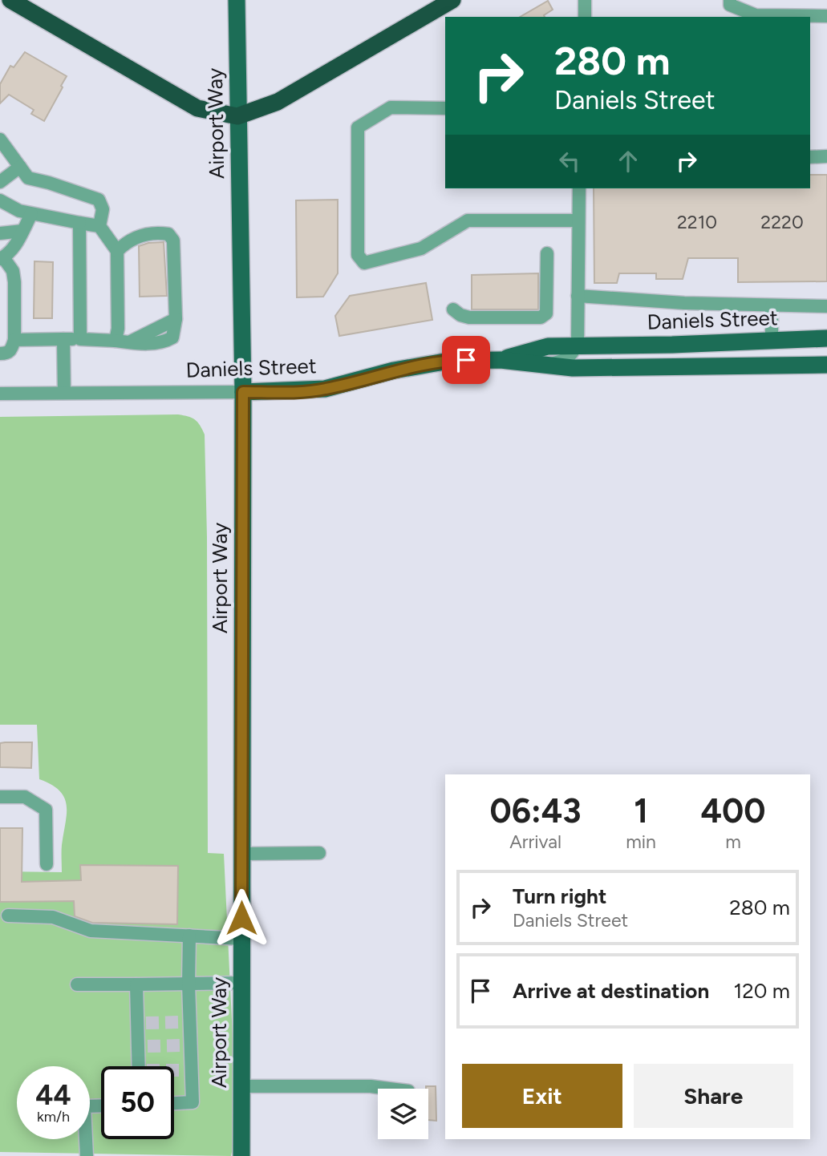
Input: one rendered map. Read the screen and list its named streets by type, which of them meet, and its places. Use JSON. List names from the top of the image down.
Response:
{
  "streets": {
    "main road": ["Airport Way", "Daniels Street"]
  },
  "crossings": [
    ["Airport Way", "Daniels Street"]
  ],
  "house_numbers": ["2210", "2220"],
  "page": {
    "turn": ["280 m", "Daniels Street"],
    "eta": [
      "06:43",
      "Arrival",
      "1",
      "min",
      "400",
      "m"
    ],
    "list": [
      {
        "name": "Turn right",
        "note": "Daniels Street",
        "value": "280 m"
      },
      {
        "name": "Arrive at destination",
        "value": "120 m"
      }
    ],
    "buttons": ["Exit", "Share"],
    "speed": "44 km/h",
    "limit": "50"
  }
}
